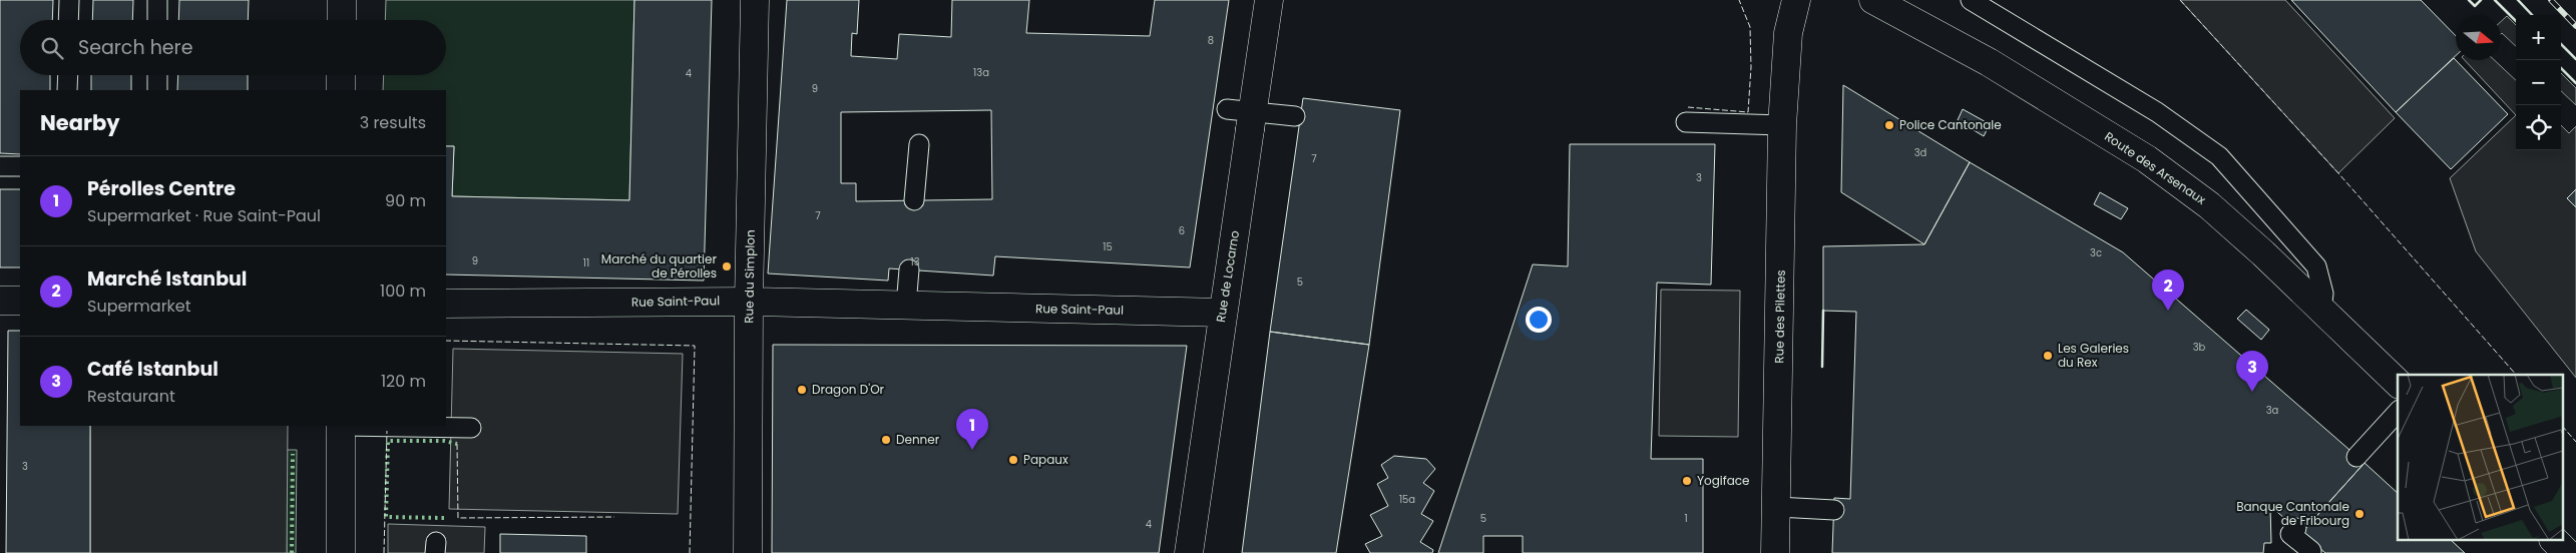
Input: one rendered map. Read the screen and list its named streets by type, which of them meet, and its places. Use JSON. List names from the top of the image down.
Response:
{
  "streets": {
    "street": [
      "Route des Arsenaux",
      "Rue du Simplon",
      "Rue de Locarno",
      "Rue Saint-Paul",
      "Rue des Pilettes"
    ]
  },
  "crossings": [
    ["Rue du Simplon", "Rue Saint-Paul"],
    ["Rue de Locarno", "Rue Saint-Paul"]
  ],
  "places": [
    "Police Cantonale",
    "Marché du quartier de Pérolles",
    "Les Galeries du Rex",
    "Dragon D'Or",
    "Denner",
    "Papaux",
    "Yogiface",
    "Banque Cantonale de Fribourg"
  ],
  "house_numbers": [
    "8",
    "13a",
    "4",
    "9",
    "3d",
    "7",
    "3",
    "7",
    "6",
    "15",
    "3c",
    "9",
    "13",
    "11",
    "5",
    "3b",
    "3a",
    "3",
    "15a",
    "5",
    "1",
    "4"
  ],
  "north": "right",
  "page": {
    "map_buttons": ["+", "−"],
    "search": "Search here",
    "heading": ["Nearby", "3 results"],
    "list": [
      {
        "mark": "1",
        "name": "Pérolles Centre",
        "note": "Supermarket · Rue Saint-Paul",
        "value": "90 m"
      },
      {
        "mark": "2",
        "name": "Marché Istanbul",
        "note": "Supermarket",
        "value": "100 m"
      },
      {
        "mark": "3",
        "name": "Café Istanbul",
        "note": "Restaurant",
        "value": "120 m"
      }
    ],
    "pins": ["2", "3", "1"]
  }
}
